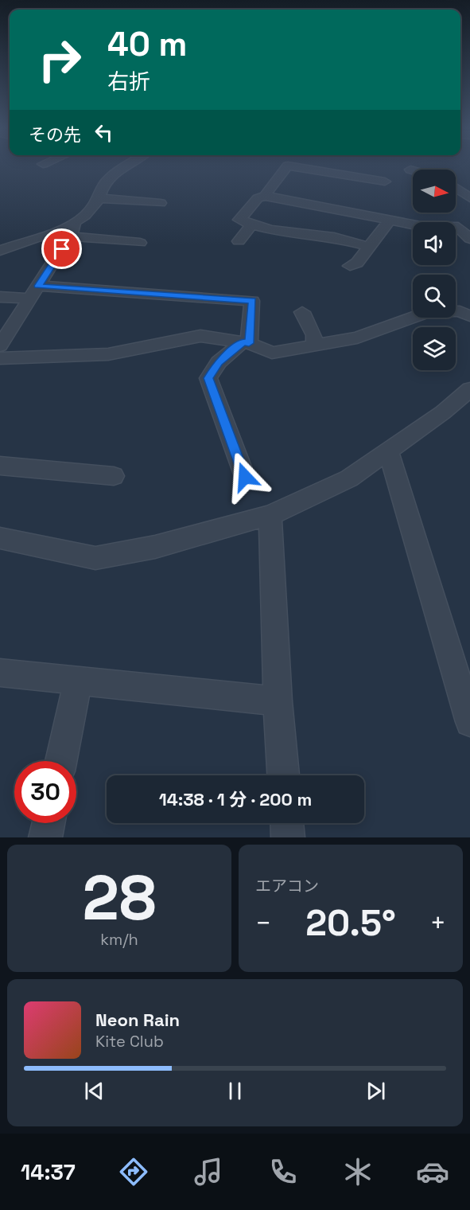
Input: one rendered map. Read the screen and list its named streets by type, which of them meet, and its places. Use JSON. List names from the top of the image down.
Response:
{
  "north": "right",
  "page": {
    "turn": ["40 m", "右折"],
    "then": "その先",
    "limit": "30",
    "trip": "14:38 · 1 分 · 200 m",
    "tile": [
      ["28", "km/h"],
      "エアコン"
    ],
    "heat": ["−", "20.5°", "+"],
    "song": ["Neon Rain", "Kite Club"],
    "tabs": "14:37"
  }
}
